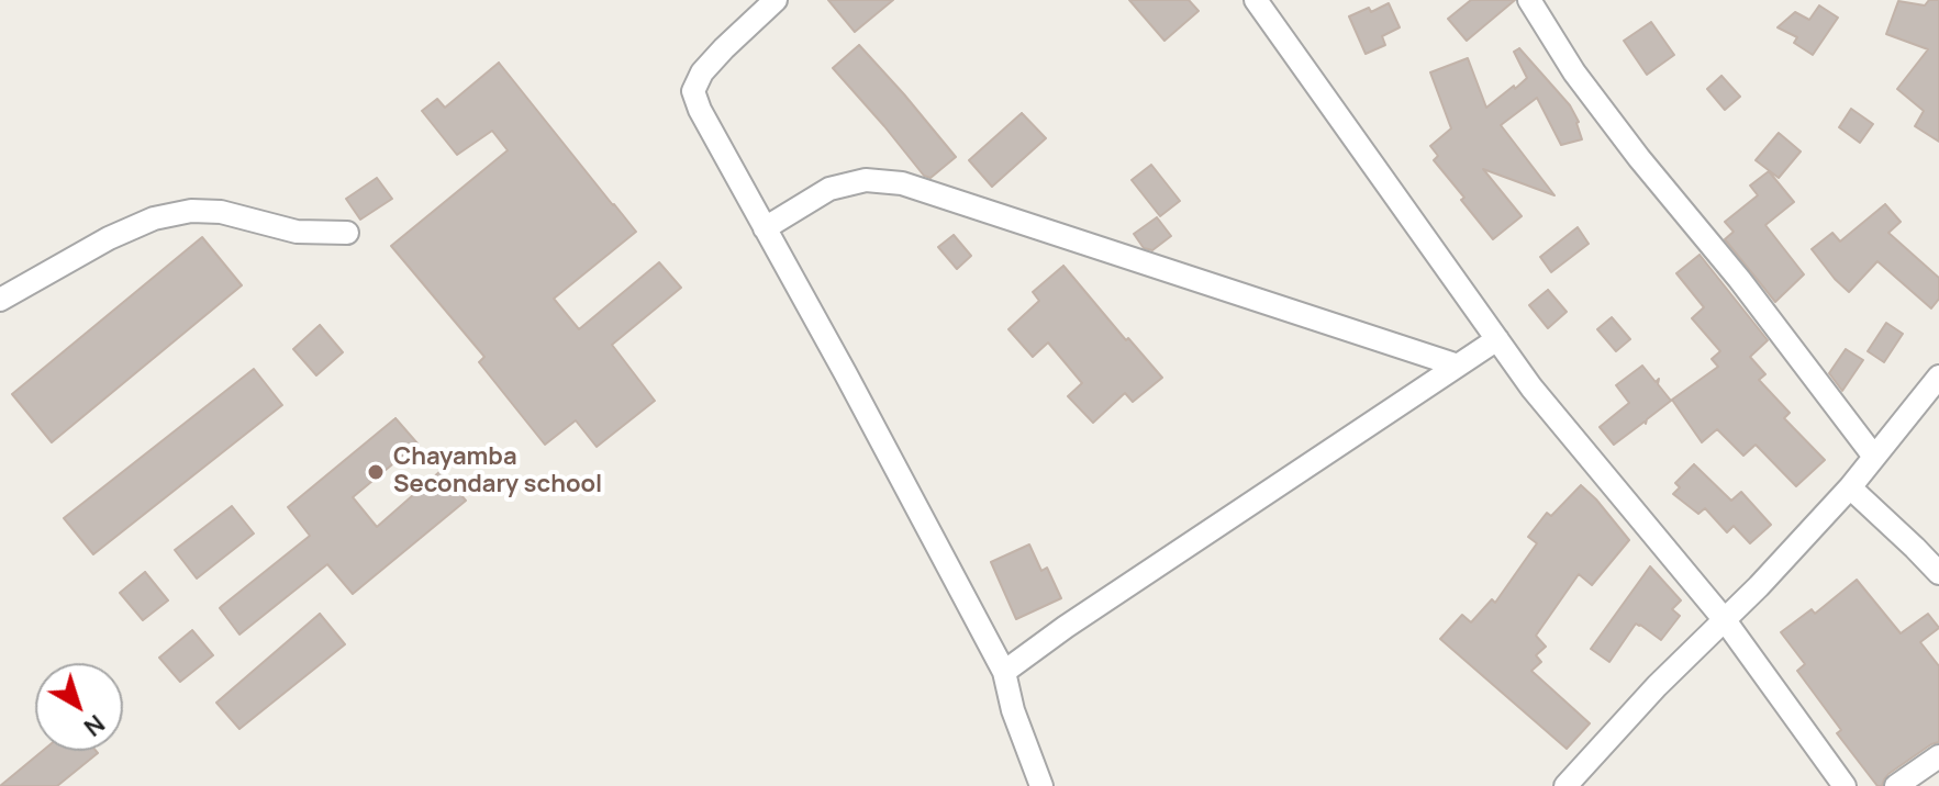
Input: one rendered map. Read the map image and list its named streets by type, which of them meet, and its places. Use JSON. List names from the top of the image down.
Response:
{
  "places": ["Chayamba Secondary school"],
  "north": "bottom right"
}
